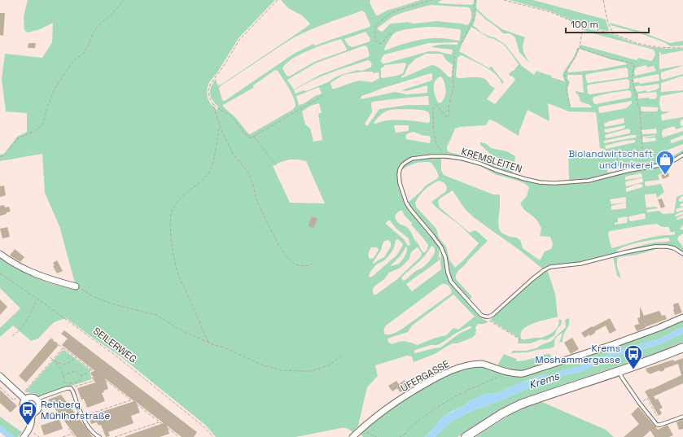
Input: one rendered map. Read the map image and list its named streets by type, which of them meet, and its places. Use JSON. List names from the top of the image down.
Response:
{
  "streets": {
    "street": ["UFERGASSE"],
    "lane": ["KREMSLEITEN"],
    "path": ["SEILERWEG"]
  },
  "water": ["Krems"],
  "places": {
    "shop": ["Biolandwirtschaft und Imkerei"],
    "bus stop": ["Krems Moshammergasse", "Rehberg Mühlhofstraße"]
  },
  "scale_bar": "100 m"
}
